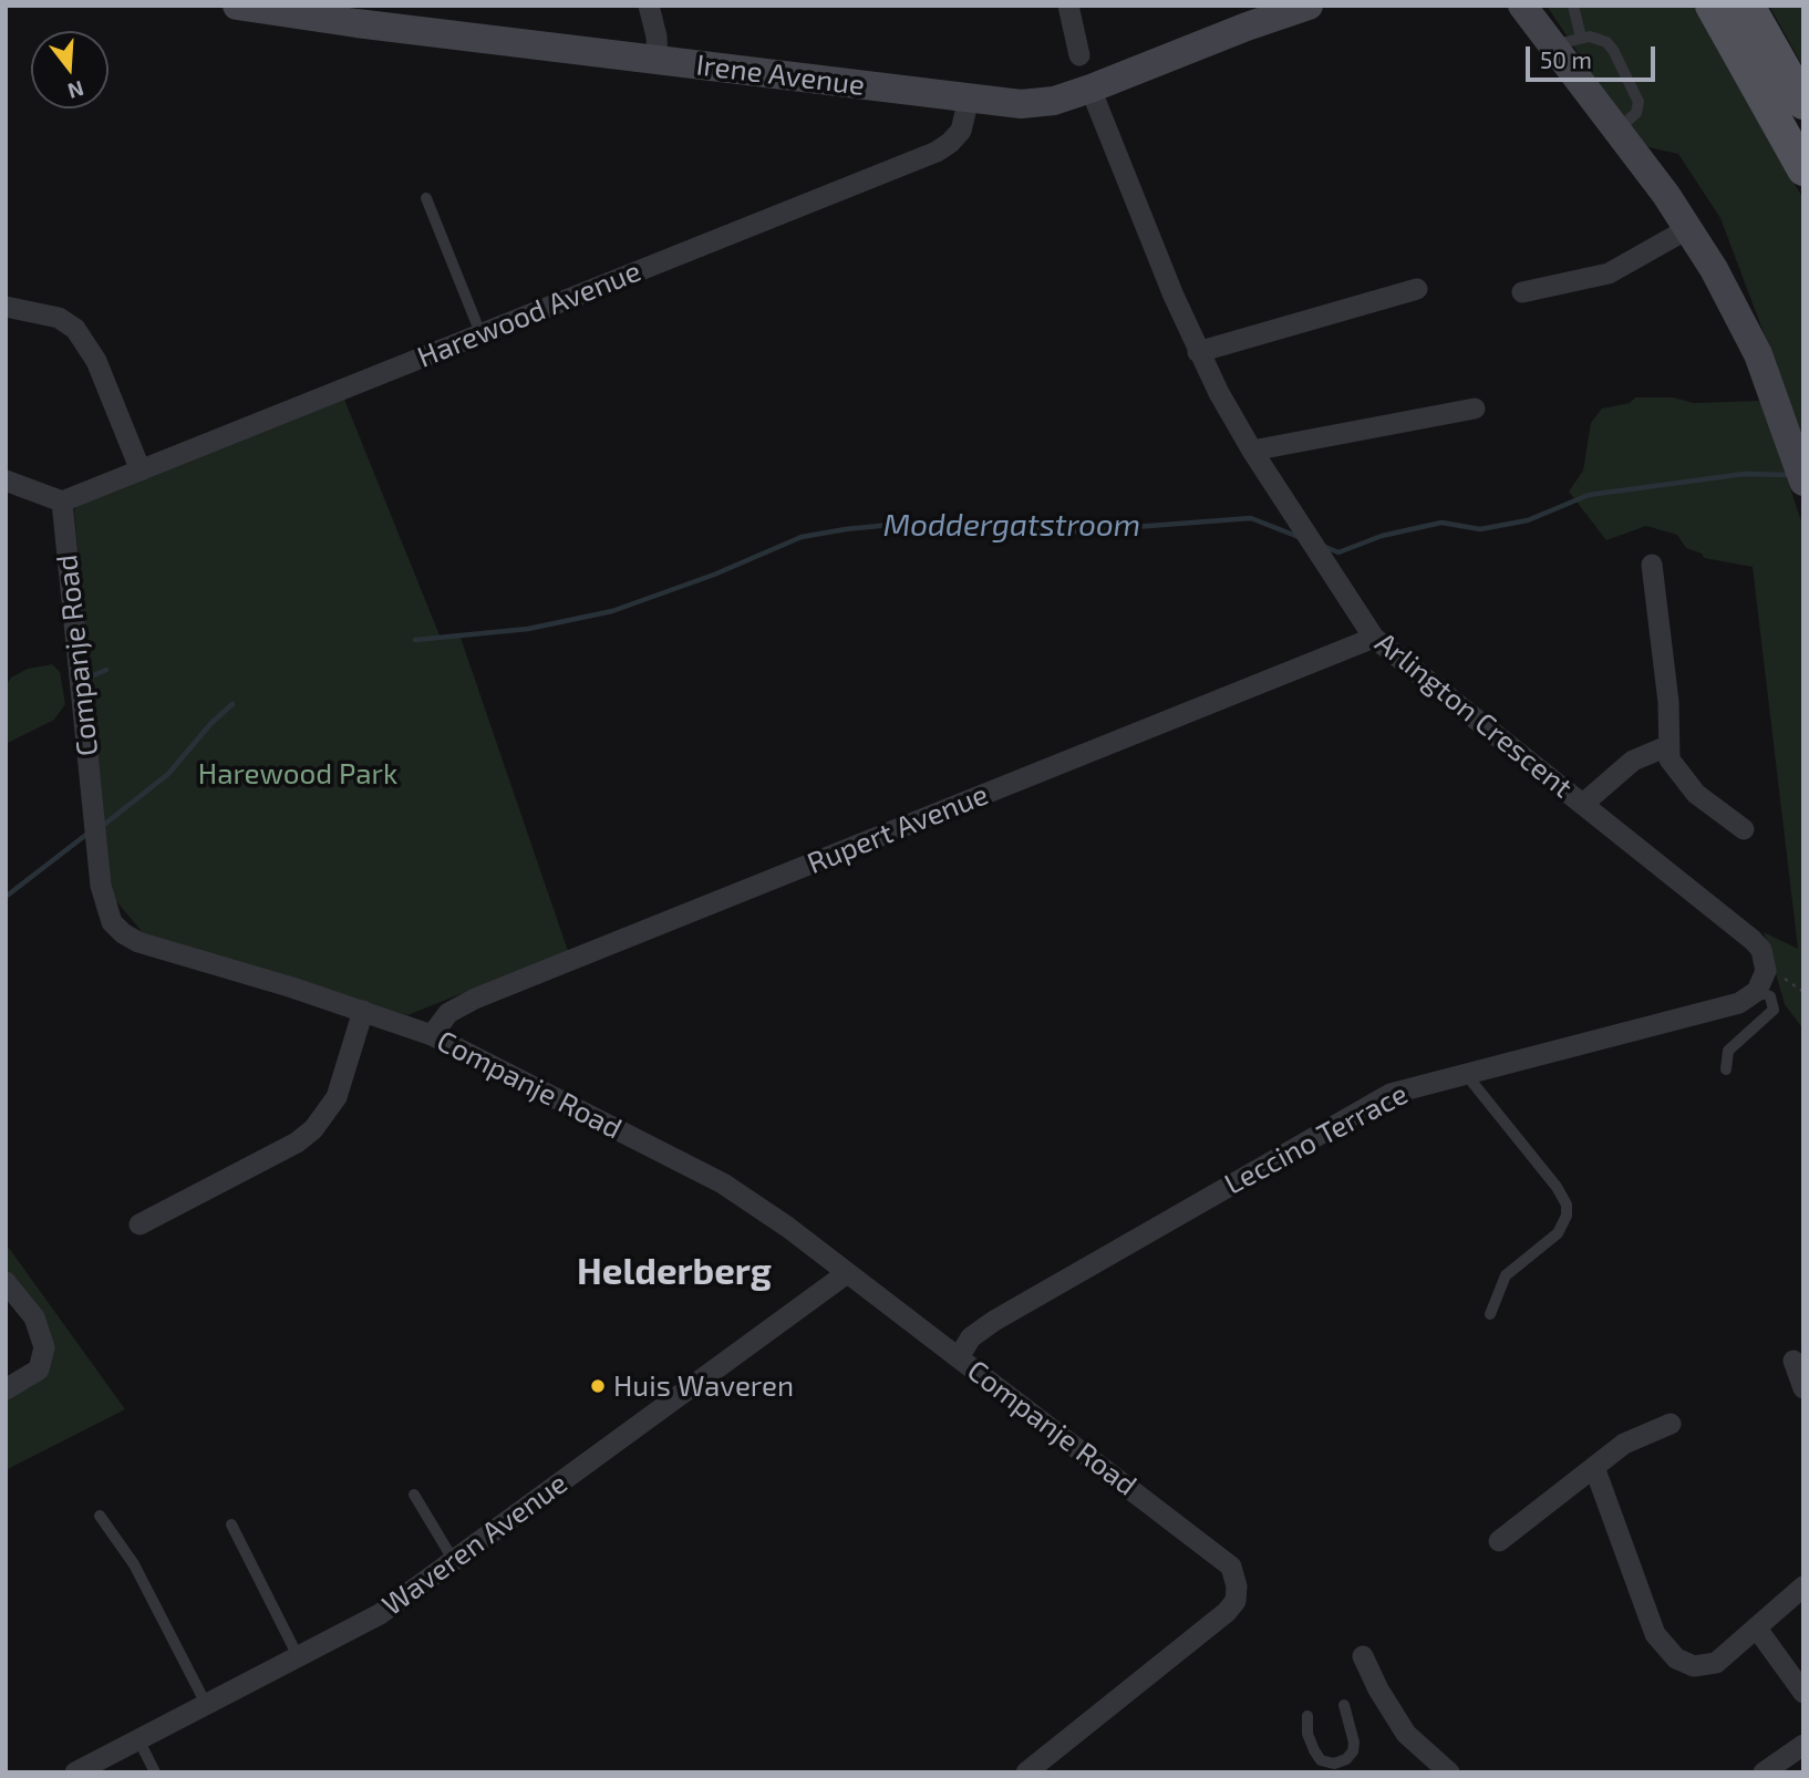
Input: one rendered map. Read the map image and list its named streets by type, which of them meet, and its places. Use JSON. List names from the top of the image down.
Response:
{
  "streets": {
    "street": [
      "Irene Avenue",
      "Harewood Avenue",
      "Companje Road",
      "Arlington Crescent",
      "Rupert Avenue",
      "Leccino Terrace",
      "Waveren Avenue"
    ]
  },
  "crossings": [
    ["Irene Avenue", "Harewood Avenue"],
    ["Irene Avenue", "Arlington Crescent"],
    ["Harewood Avenue", "Companje Road"],
    ["Companje Road", "Rupert Avenue"],
    ["Companje Road", "Leccino Terrace"],
    ["Companje Road", "Waveren Avenue"],
    ["Arlington Crescent", "Rupert Avenue"],
    ["Arlington Crescent", "Leccino Terrace"]
  ],
  "districts": ["Helderberg"],
  "water": ["Moddergatstroom"],
  "parks": ["Harewood Park"],
  "places": ["Huis Waveren"],
  "scale_bar": "50 m",
  "north": "bottom"
}
